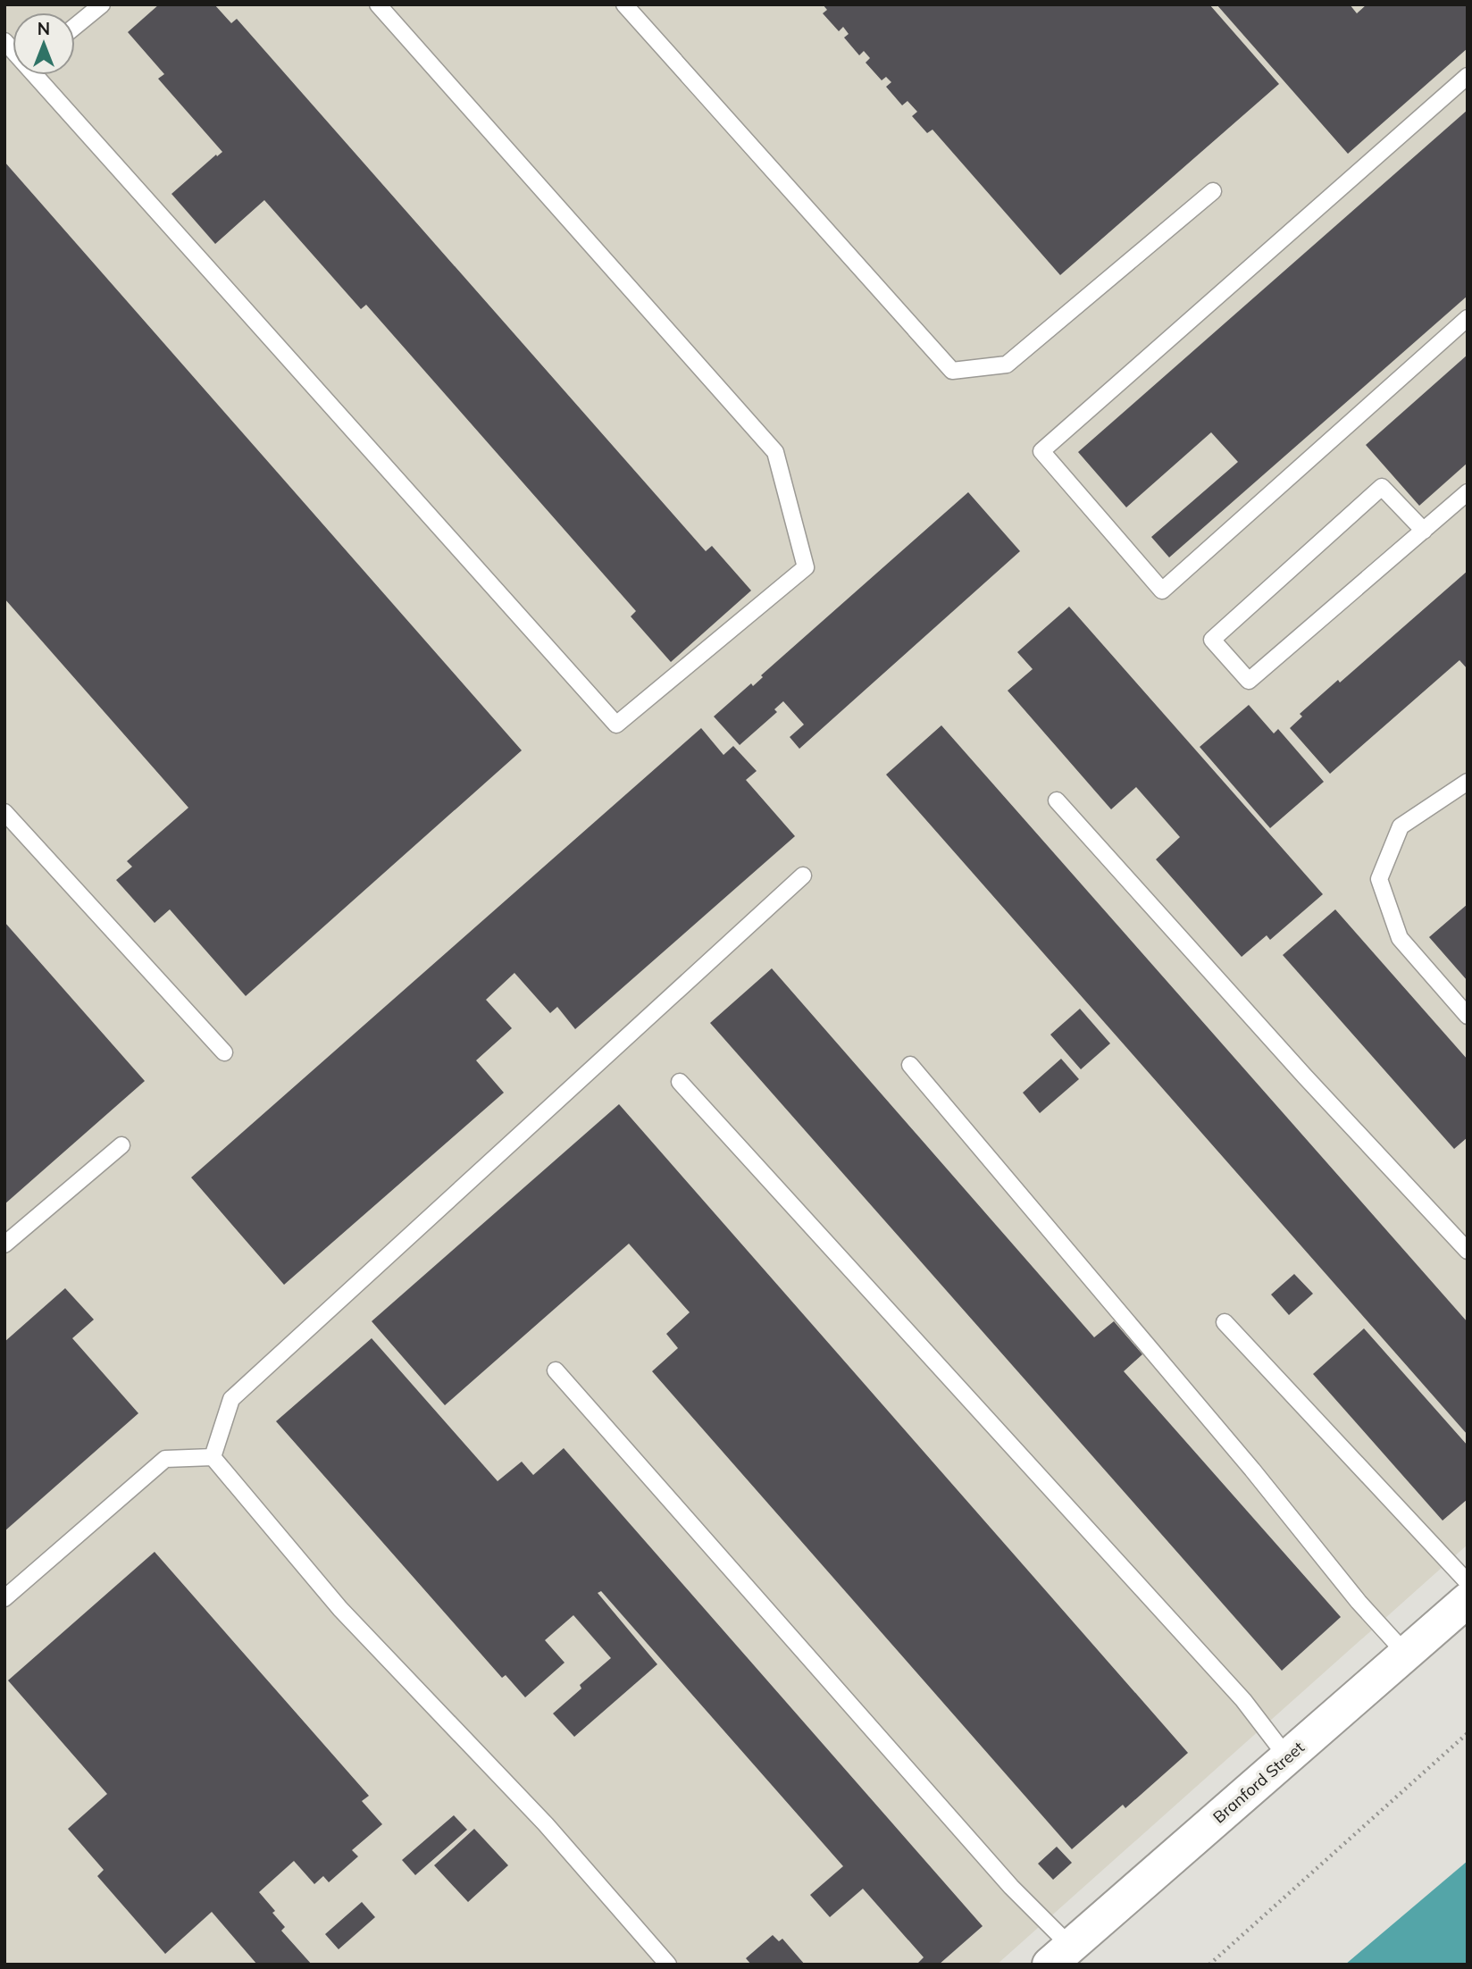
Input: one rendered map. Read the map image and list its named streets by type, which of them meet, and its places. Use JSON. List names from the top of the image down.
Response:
{
  "streets": {
    "main road": ["Branford Street"]
  },
  "north": "top"
}
